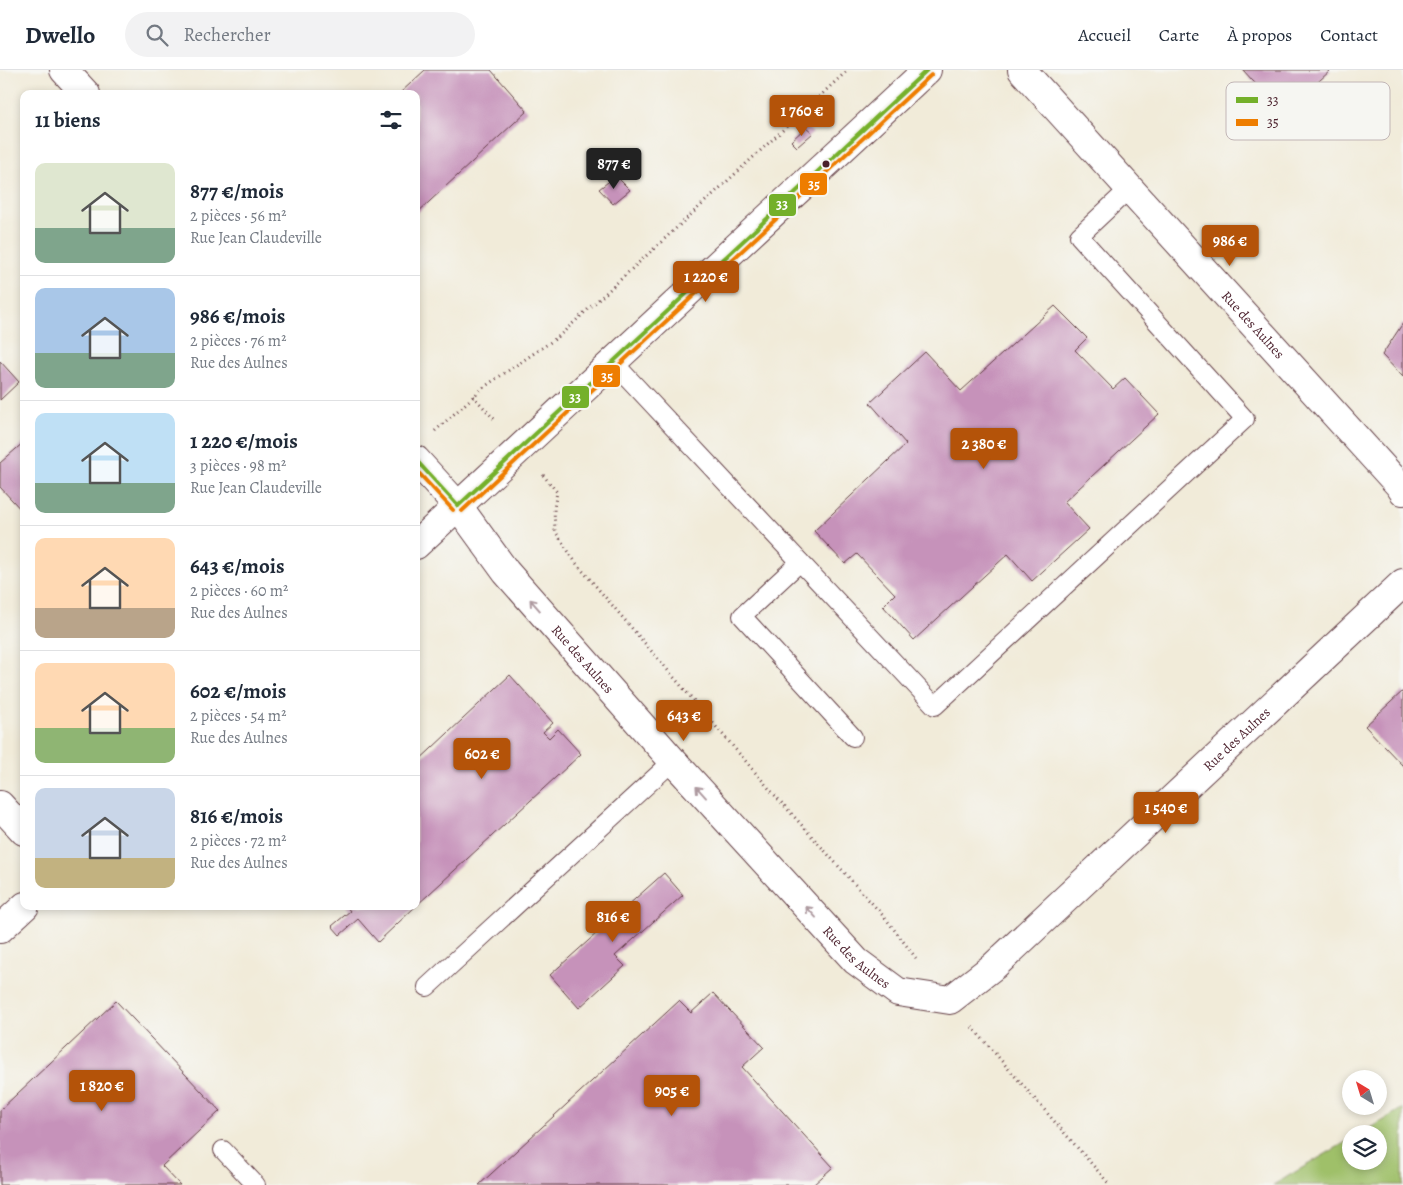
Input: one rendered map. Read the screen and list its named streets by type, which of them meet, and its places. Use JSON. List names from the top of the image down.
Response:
{
  "streets": {
    "street": ["Rue des Aulnes"]
  },
  "one_way": ["Rue des Aulnes"],
  "lines": ["transit line 33", "transit line 35"],
  "legend": ["33", "35"],
  "north": "top left",
  "page": {
    "header": "Dwello",
    "search": "Rechercher",
    "nav": [
      "Accueil",
      "Carte",
      "À propos",
      "Contact"
    ],
    "heading": "11 biens",
    "price": [
      "1 760 €",
      "877 €",
      "986 €",
      "1 220 €",
      "2 380 €",
      "643 €",
      "602 €",
      "1 540 €",
      "816 €",
      "1 820 €",
      "905 €"
    ],
    "list": [
      {
        "name": "877 €/mois",
        "note": "2 pièces · 56 m² · Rue Jean Claudeville"
      },
      {
        "name": "986 €/mois",
        "note": "2 pièces · 76 m² · Rue des Aulnes"
      },
      {
        "name": "1 220 €/mois",
        "note": "3 pièces · 98 m² · Rue Jean Claudeville"
      },
      {
        "name": "643 €/mois",
        "note": "2 pièces · 60 m² · Rue des Aulnes"
      },
      {
        "name": "602 €/mois",
        "note": "2 pièces · 54 m² · Rue des Aulnes"
      },
      {
        "name": "816 €/mois",
        "note": "2 pièces · 72 m² · Rue des Aulnes"
      }
    ]
  }
}
